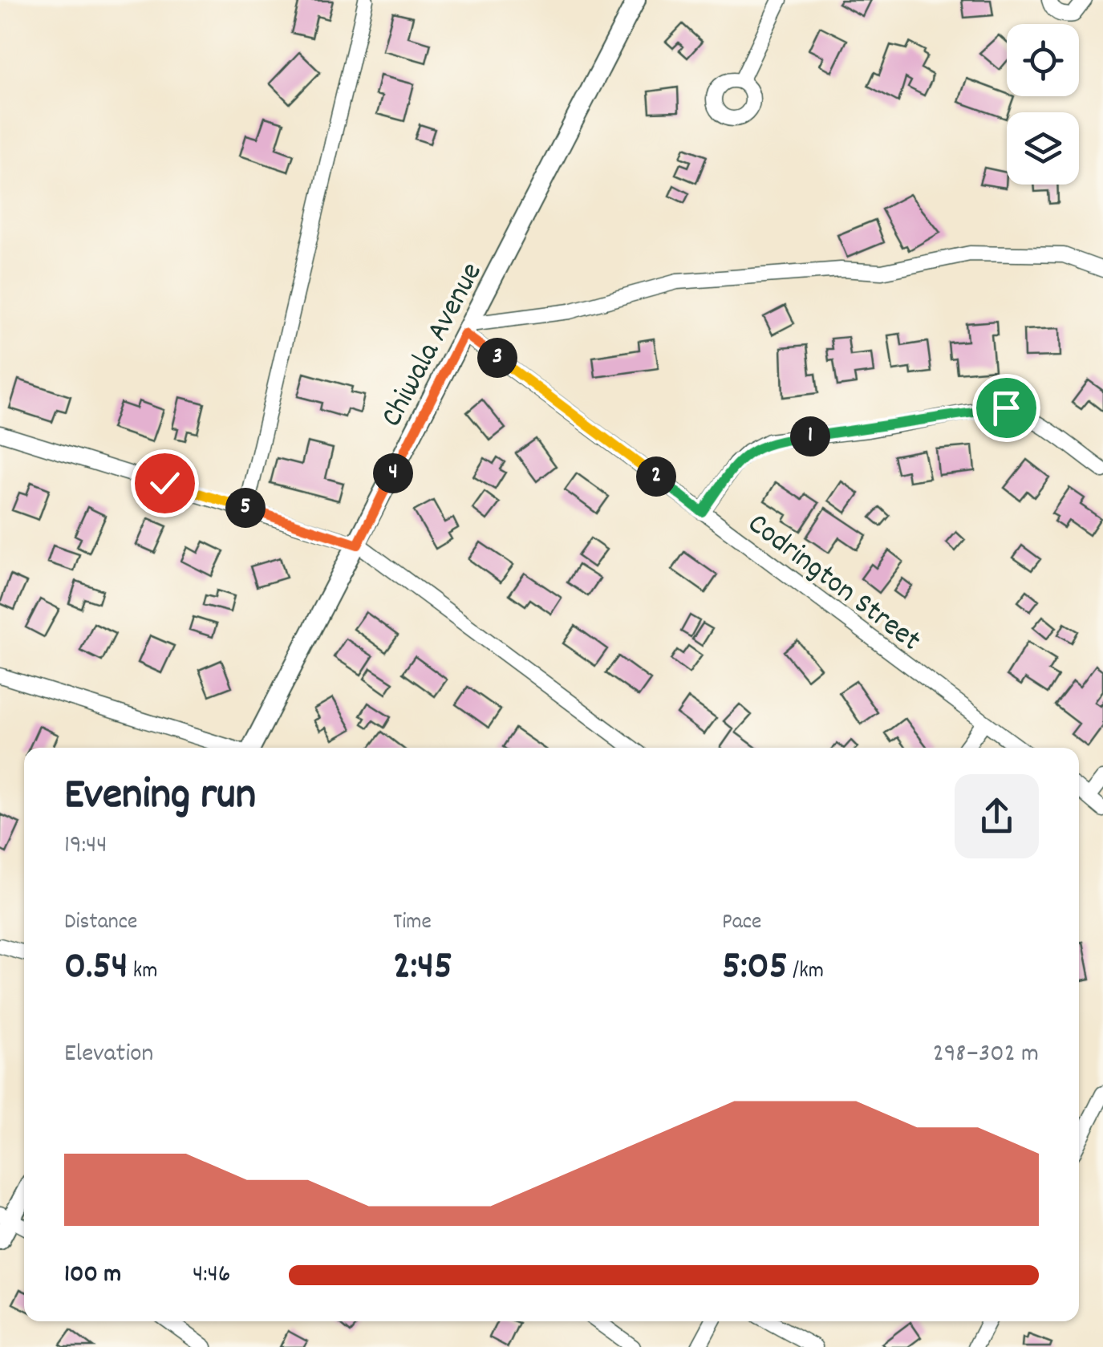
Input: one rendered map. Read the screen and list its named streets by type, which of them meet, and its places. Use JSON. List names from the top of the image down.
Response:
{
  "streets": {
    "main road": ["Chiwala Avenue"],
    "street": ["Codrington Street"]
  },
  "crossings": [
    ["Chiwala Avenue", "Codrington Street"]
  ],
  "page": {
    "pins": [
      "3",
      "1",
      "4",
      "2",
      "5"
    ],
    "heading": ["Evening run", "19:44"],
    "stats": [
      ["Distance", "0.54 km"],
      ["Time", "2:45"],
      ["Pace", "5:05 /km"]
    ],
    "chart": ["Elevation", "298–302 m"],
    "list": [
      {
        "name": "100 m",
        "note": "4:46"
      }
    ]
  }
}
